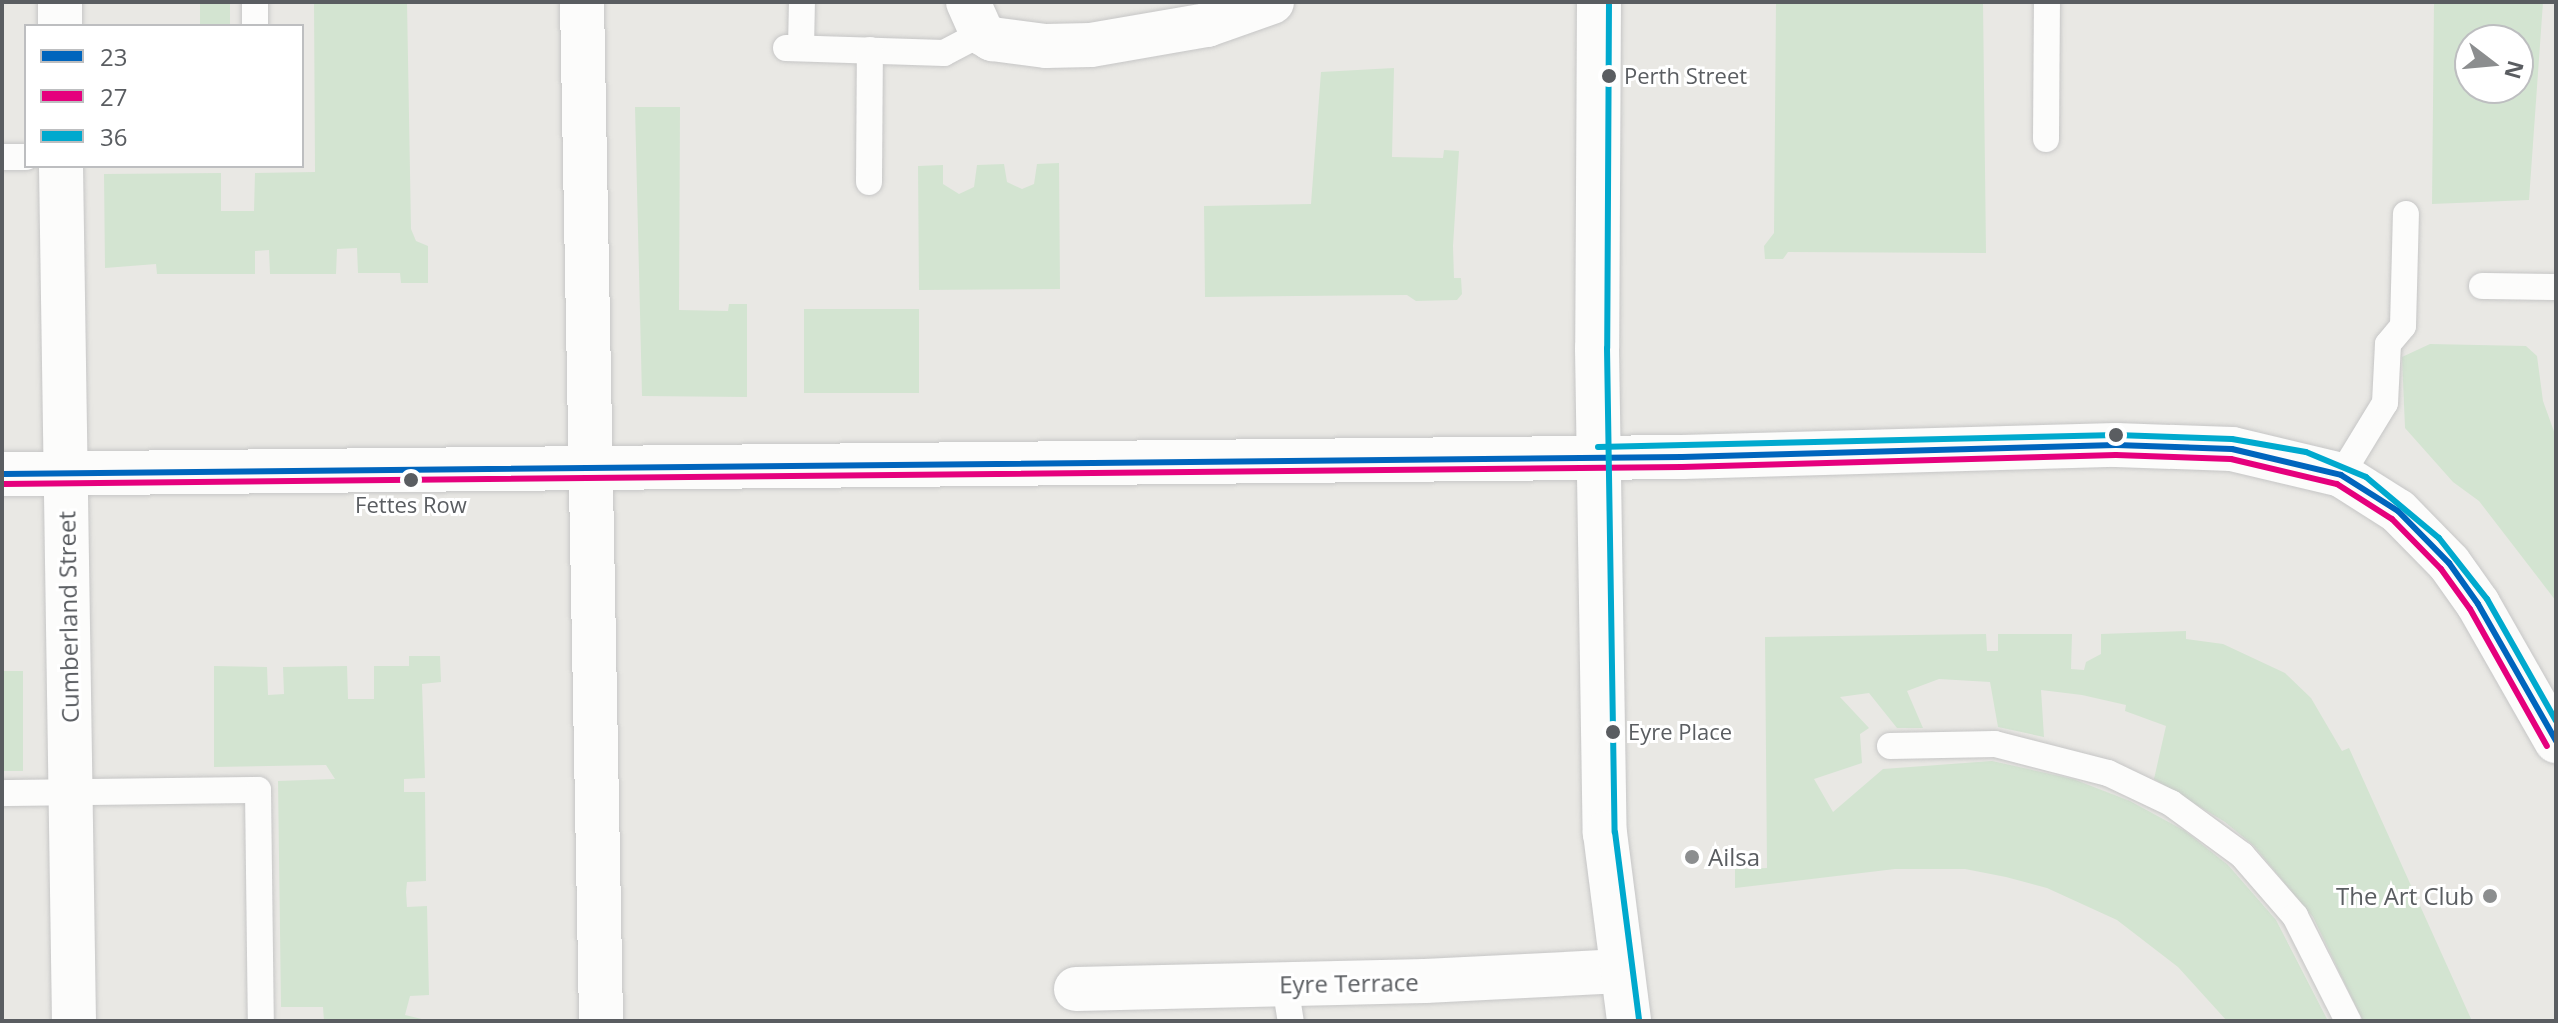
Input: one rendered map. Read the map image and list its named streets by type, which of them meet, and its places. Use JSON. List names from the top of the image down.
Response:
{
  "streets": {
    "street": ["Cumberland Street", "Eyre Terrace"]
  },
  "places": [
    "Perth Street",
    "Fettes Row",
    "Eyre Place",
    "Ailsa",
    "The Art Club"
  ],
  "lines": ["transit line 36", "transit line 23", "transit line 27"],
  "legend": ["23", "27", "36"],
  "north": "right"
}
